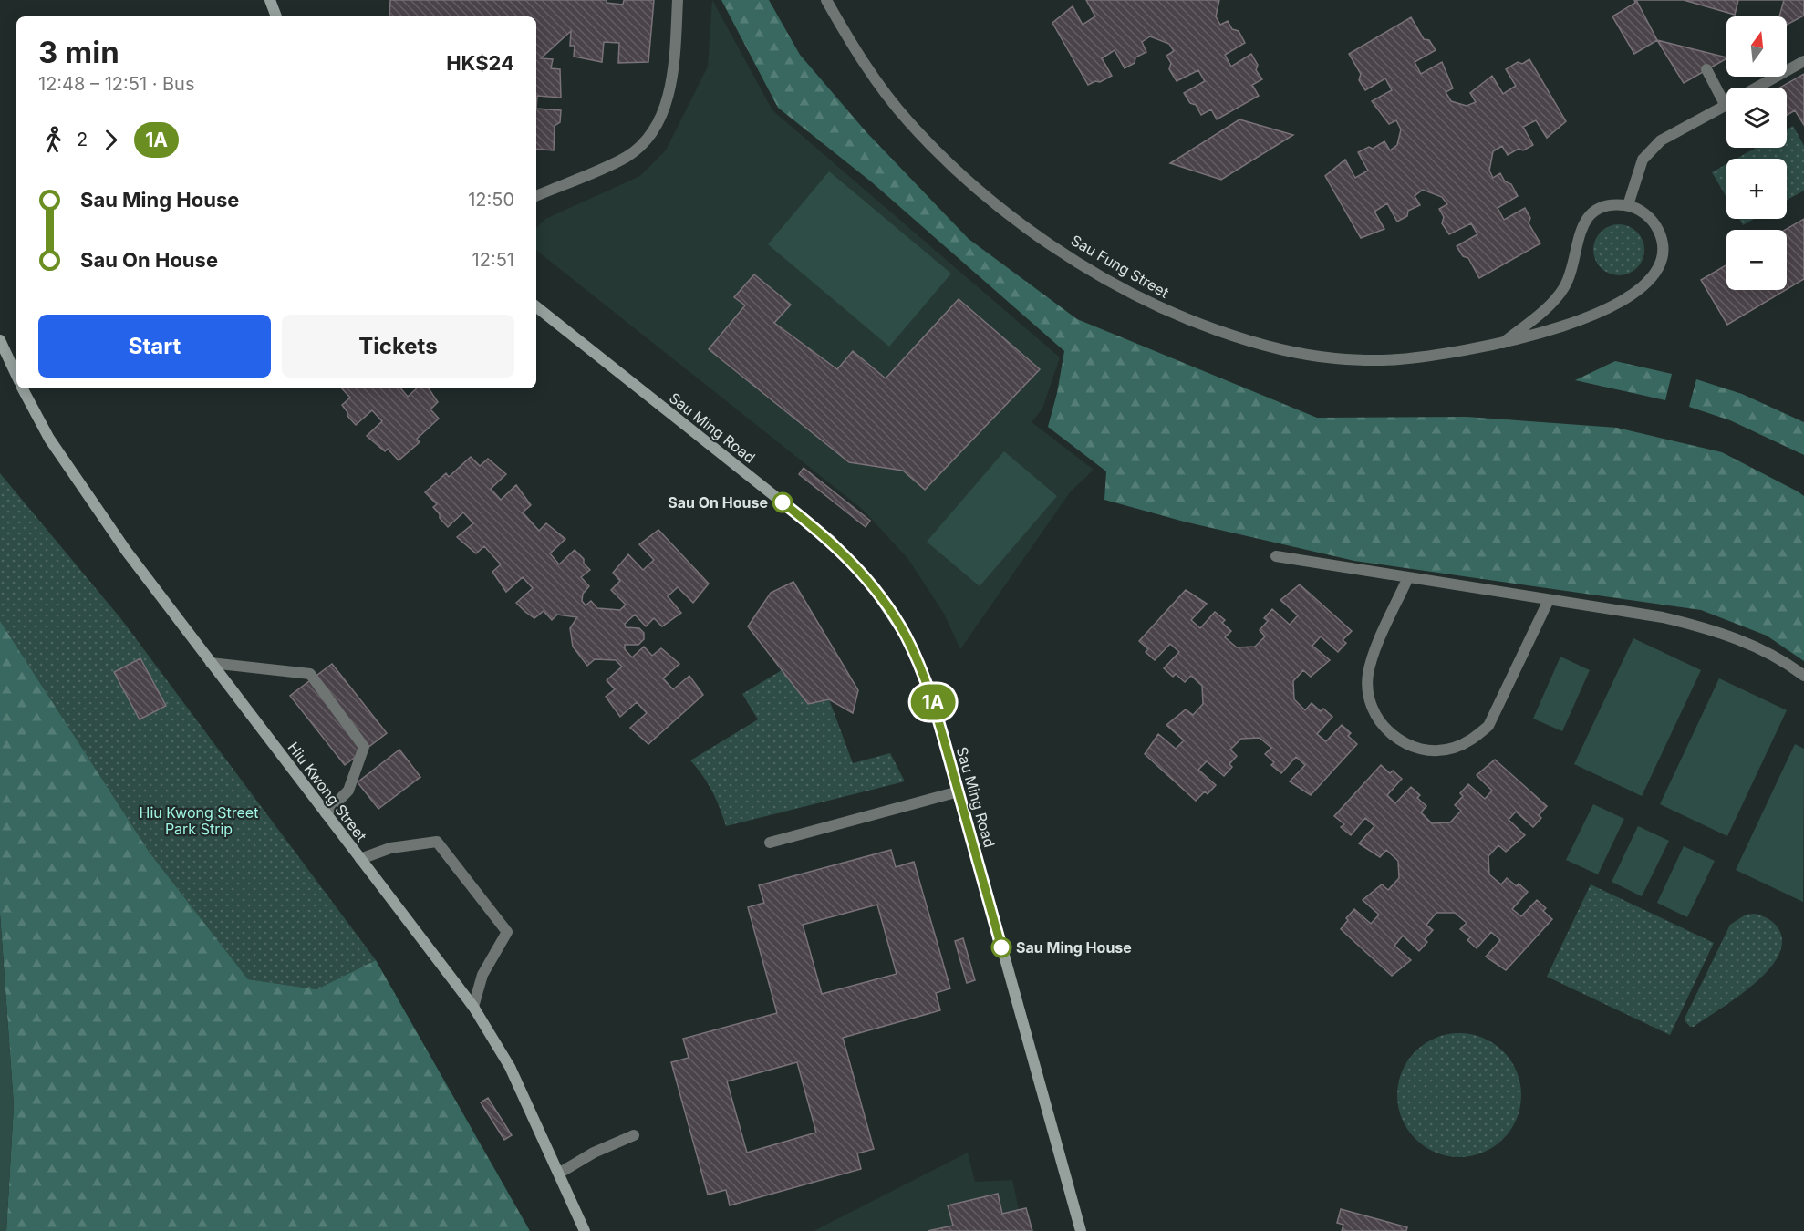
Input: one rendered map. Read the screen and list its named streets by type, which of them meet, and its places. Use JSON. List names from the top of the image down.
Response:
{
  "streets": {
    "street": ["Sau Ming Road", "Hiu Kwong Street"],
    "lane": ["Sau Fung Street"]
  },
  "parks": ["Hiu Kwong Street Park Strip"],
  "places": ["Sau On House", "Sau Ming House"],
  "lines": ["bus line 1A"],
  "north": "top",
  "page": {
    "on_map": "1A",
    "map_buttons": ["+", "−"],
    "heading": ["3 min", "12:48 – 12:51 · Bus", "HK$24"],
    "legs": ["2", "1A"],
    "list": [
      {
        "name": "Sau Ming House",
        "value": "12:50"
      },
      {
        "name": "Sau On House",
        "value": "12:51"
      }
    ],
    "buttons": ["Start", "Tickets"]
  }
}
